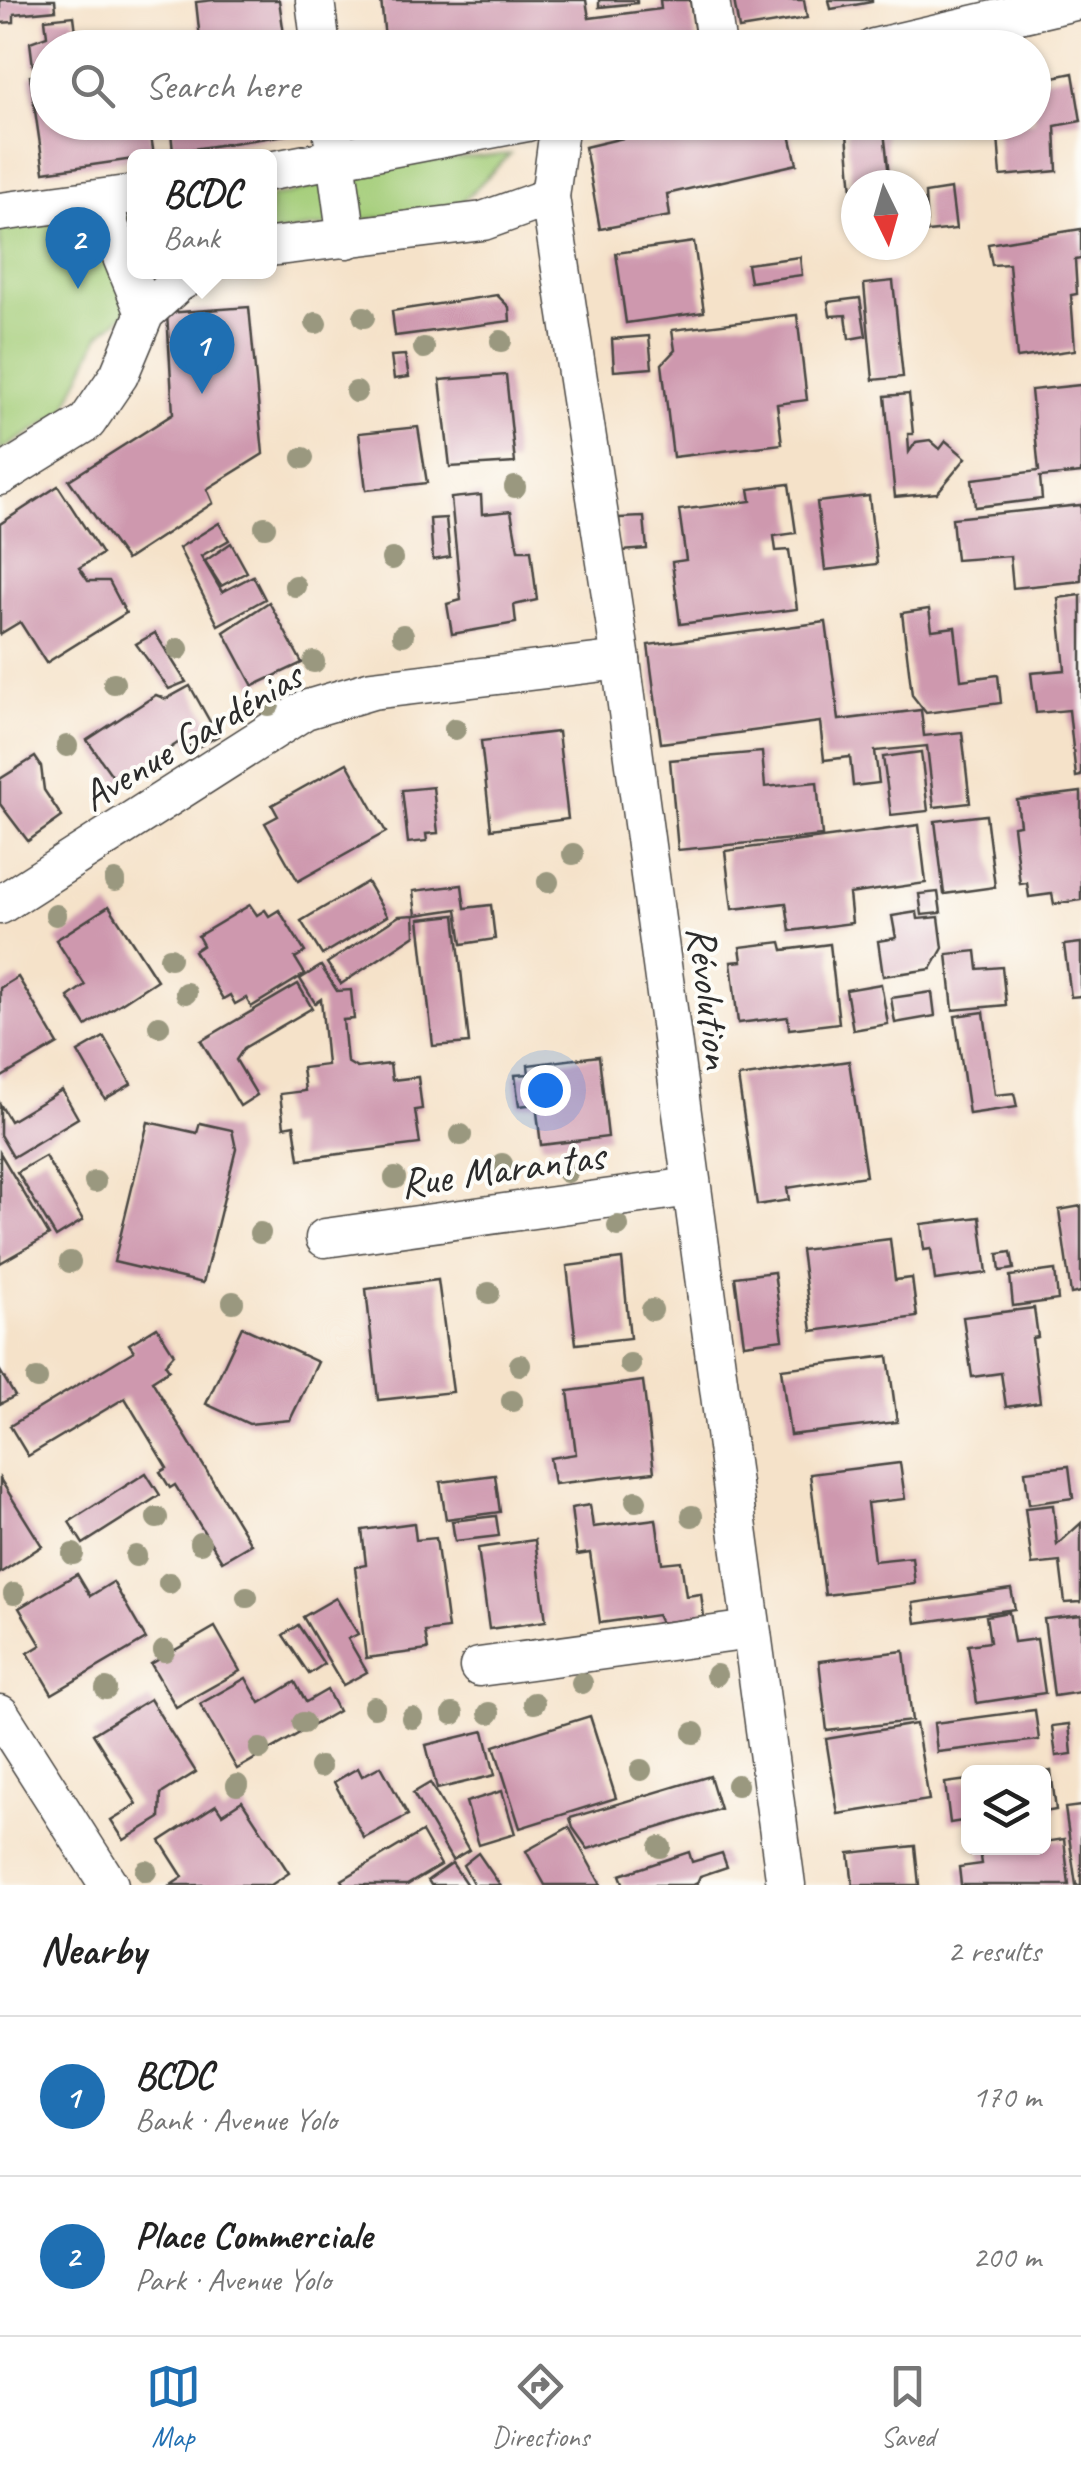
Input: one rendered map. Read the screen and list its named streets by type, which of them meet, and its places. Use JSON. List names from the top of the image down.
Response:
{
  "streets": {
    "street": ["Avenue Gardénias", "Révolution", "Rue Marantas"]
  },
  "crossings": [
    ["Avenue Gardénias", "Révolution"],
    ["Révolution", "Rue Marantas"]
  ],
  "north": "bottom",
  "page": {
    "search": "Search here",
    "popup": ["BCDC", "Bank"],
    "pins": ["2", "1"],
    "heading": ["Nearby", "2 results"],
    "list": [
      {
        "mark": "1",
        "name": "BCDC",
        "note": "Bank · Avenue Yolo",
        "value": "170 m"
      },
      {
        "mark": "2",
        "name": "Place Commerciale",
        "note": "Park · Avenue Yolo",
        "value": "200 m"
      }
    ],
    "nav": ["Map", "Directions", "Saved"]
  }
}
